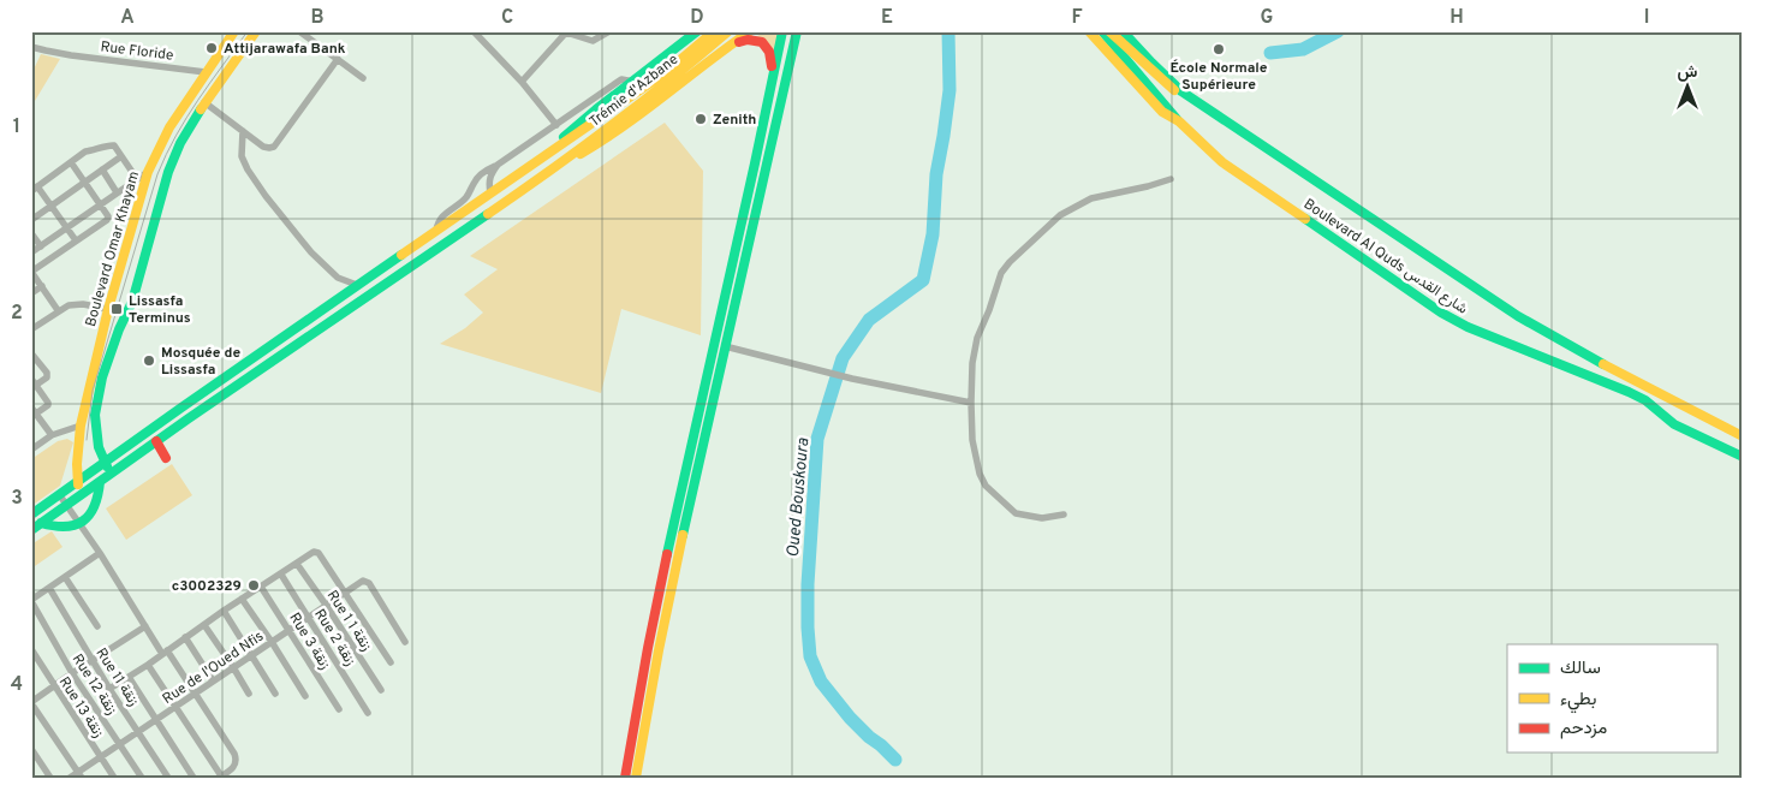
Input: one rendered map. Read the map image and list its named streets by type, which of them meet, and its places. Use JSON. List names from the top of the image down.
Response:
{
  "streets": {
    "main road": ["Trémie d'Azbane", "Boulevard Omar Khayam", "Boulevard Al Quds شارع القدس"],
    "street": [
      "Rue Floride",
      "Rue 1 زنقة 1",
      "Rue 2 زنقة",
      "Rue 3 زنقة",
      "Rue de l'Oued Nfis",
      "Rue 11 زنقة",
      "Rue 12 زنقة",
      "Rue 13 زنقة"
    ]
  },
  "crossings": [
    ["Rue Floride", "Boulevard Omar Khayam"],
    ["Rue 1 زنقة 1", "Rue de l'Oued Nfis"],
    ["Rue 2 زنقة", "Rue de l'Oued Nfis"],
    ["Rue 3 زنقة", "Rue de l'Oued Nfis"],
    ["Rue de l'Oued Nfis", "Rue 11 زنقة"],
    ["Rue de l'Oued Nfis", "Rue 12 زنقة"],
    ["Rue de l'Oued Nfis", "Rue 13 زنقة"]
  ],
  "water": ["Oued Bouskoura"],
  "places": {
    "other": [
      "Attijarawafa Bank",
      "École Normale Supérieure",
      "Zenith",
      "Mosquée de Lissasfa",
      "c3002329"
    ],
    "transit": ["Lissasfa Terminus"]
  },
  "legend": ["سالك", "بطيء", "مزدحم"],
  "north": "top",
  "grid": {
    "columns": [
      "A",
      "B",
      "C",
      "D",
      "E",
      "F",
      "G",
      "H",
      "I"
    ],
    "rows": [
      "1",
      "2",
      "3",
      "4"
    ]
  }
}
